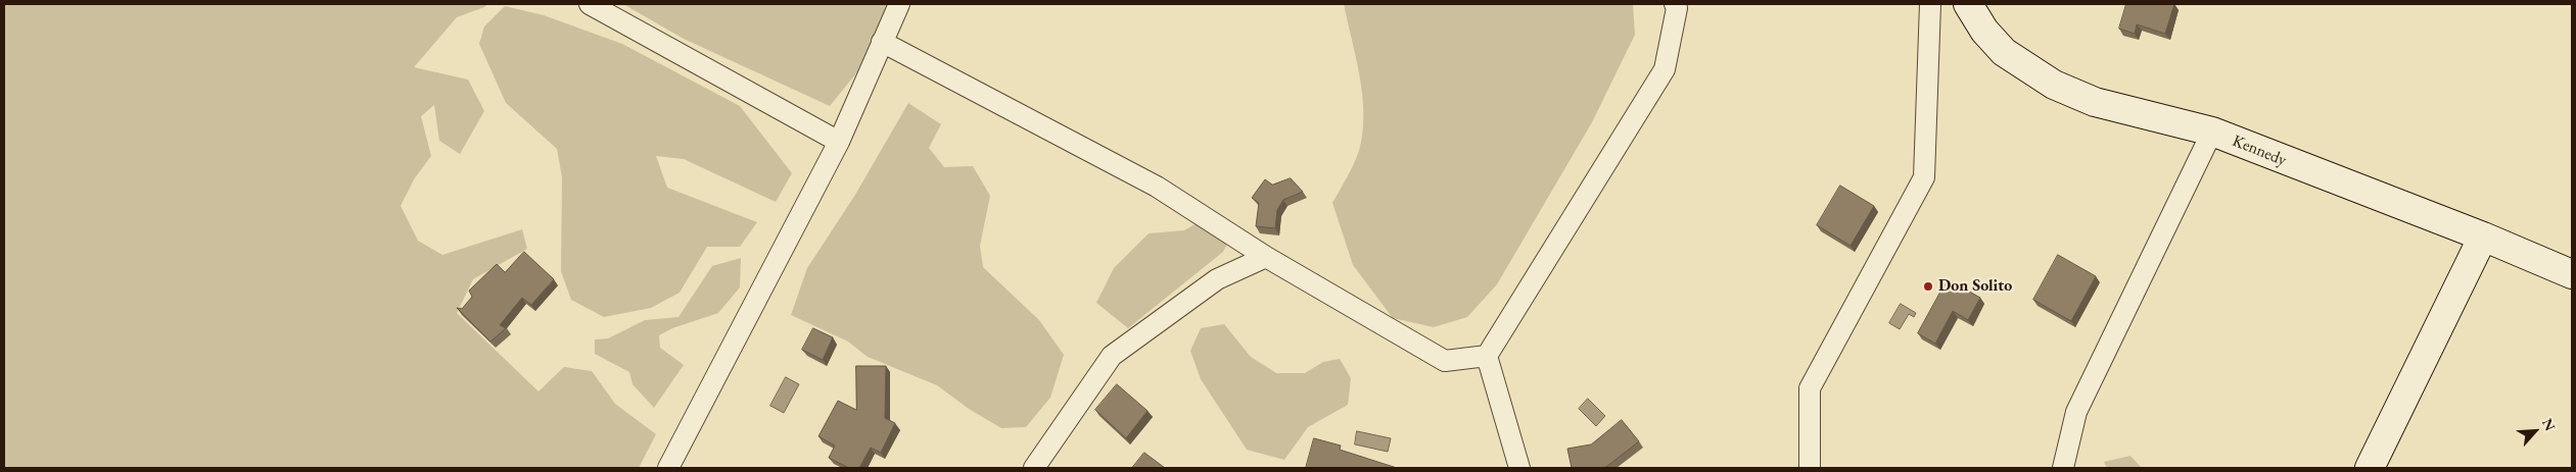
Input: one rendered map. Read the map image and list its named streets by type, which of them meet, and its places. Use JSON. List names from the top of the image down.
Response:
{
  "streets": {
    "main road": ["Kennedy"]
  },
  "places": ["Don Solito"],
  "north": "top right"
}
